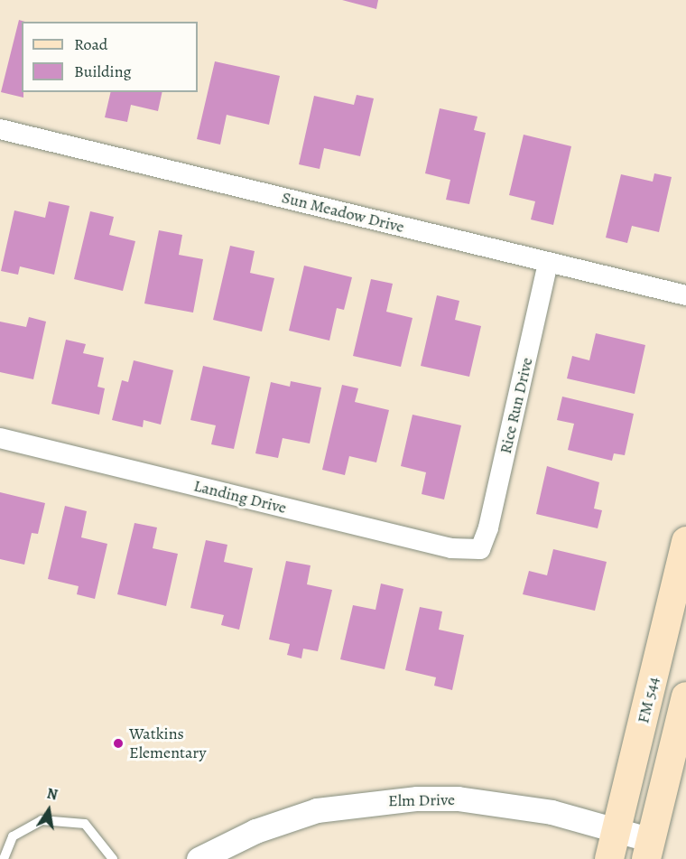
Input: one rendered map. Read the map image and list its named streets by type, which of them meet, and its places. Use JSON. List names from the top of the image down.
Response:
{
  "streets": {
    "main road": ["FM 544"],
    "street": [
      "Sun Meadow Drive",
      "Rice Run Drive",
      "Landing Drive",
      "Elm Drive"
    ]
  },
  "crossings": [
    ["Sun Meadow Drive", "Rice Run Drive"],
    ["Rice Run Drive", "Landing Drive"],
    ["FM 544", "Elm Drive"]
  ],
  "places": ["Watkins Elementary"],
  "legend": ["Road", "Building"],
  "north": "top"
}
